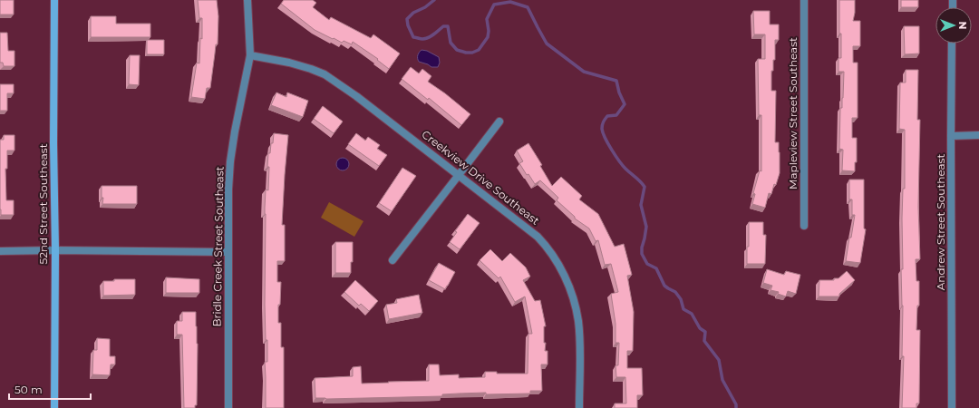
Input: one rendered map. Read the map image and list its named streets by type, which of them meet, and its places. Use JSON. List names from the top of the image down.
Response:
{
  "streets": {
    "main road": ["52nd Street Southeast"],
    "street": [
      "Mapleview Street Southeast",
      "Creekview Drive Southeast",
      "Andrew Street Southeast",
      "Bridle Creek Street Southeast"
    ]
  },
  "crossings": [
    ["Creekview Drive Southeast", "Bridle Creek Street Southeast"]
  ],
  "scale_bar": "50 m",
  "north": "right"
}
